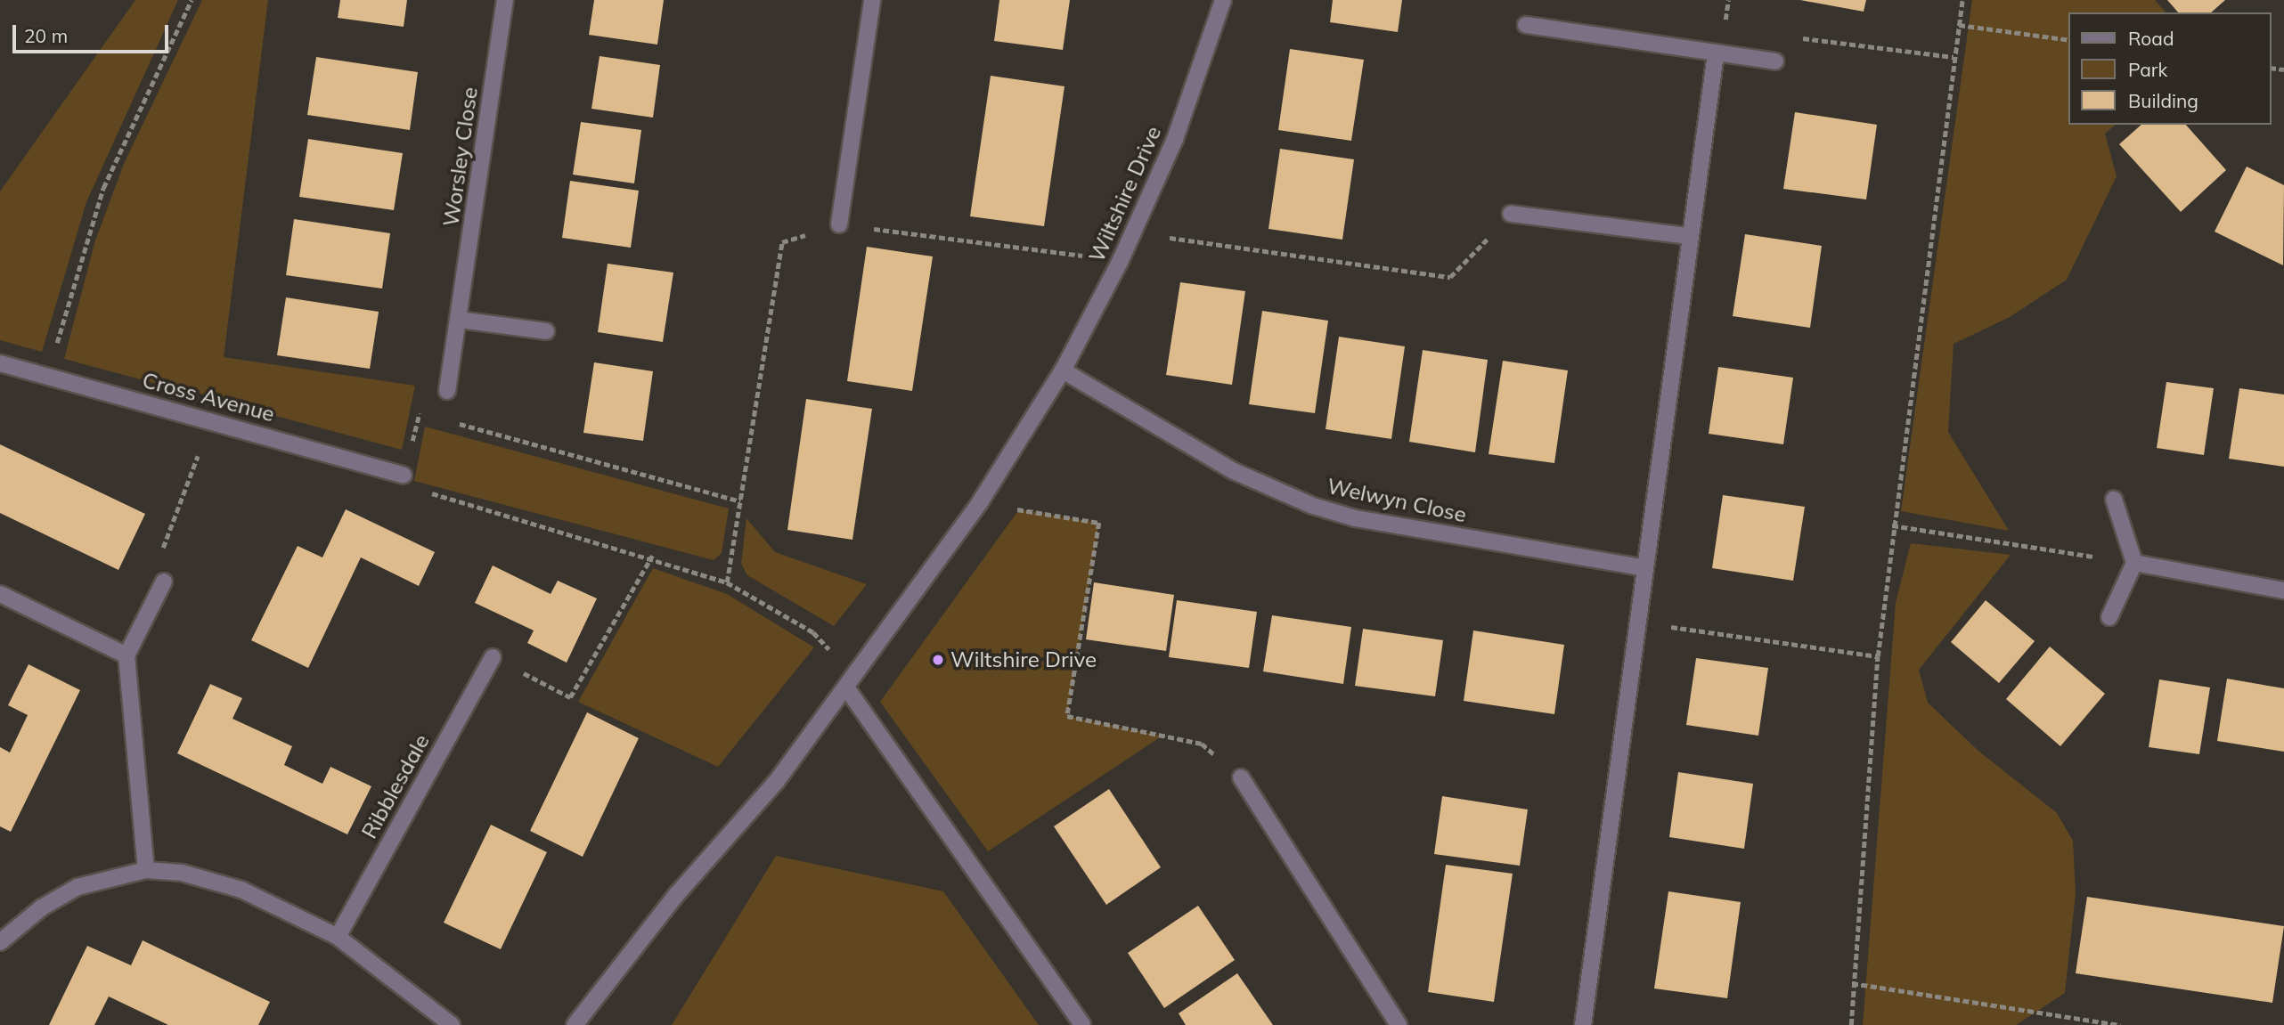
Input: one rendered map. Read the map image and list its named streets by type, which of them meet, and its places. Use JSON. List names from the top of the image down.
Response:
{
  "streets": {
    "street": [
      "Worsley Close",
      "Wiltshire Drive",
      "Cross Avenue",
      "Welwyn Close",
      "Ribblesdale"
    ]
  },
  "crossings": [
    ["Wiltshire Drive", "Welwyn Close"]
  ],
  "places": ["Wiltshire Drive"],
  "legend": ["Road", "Park", "Building"],
  "scale_bar": "20 m"
}
